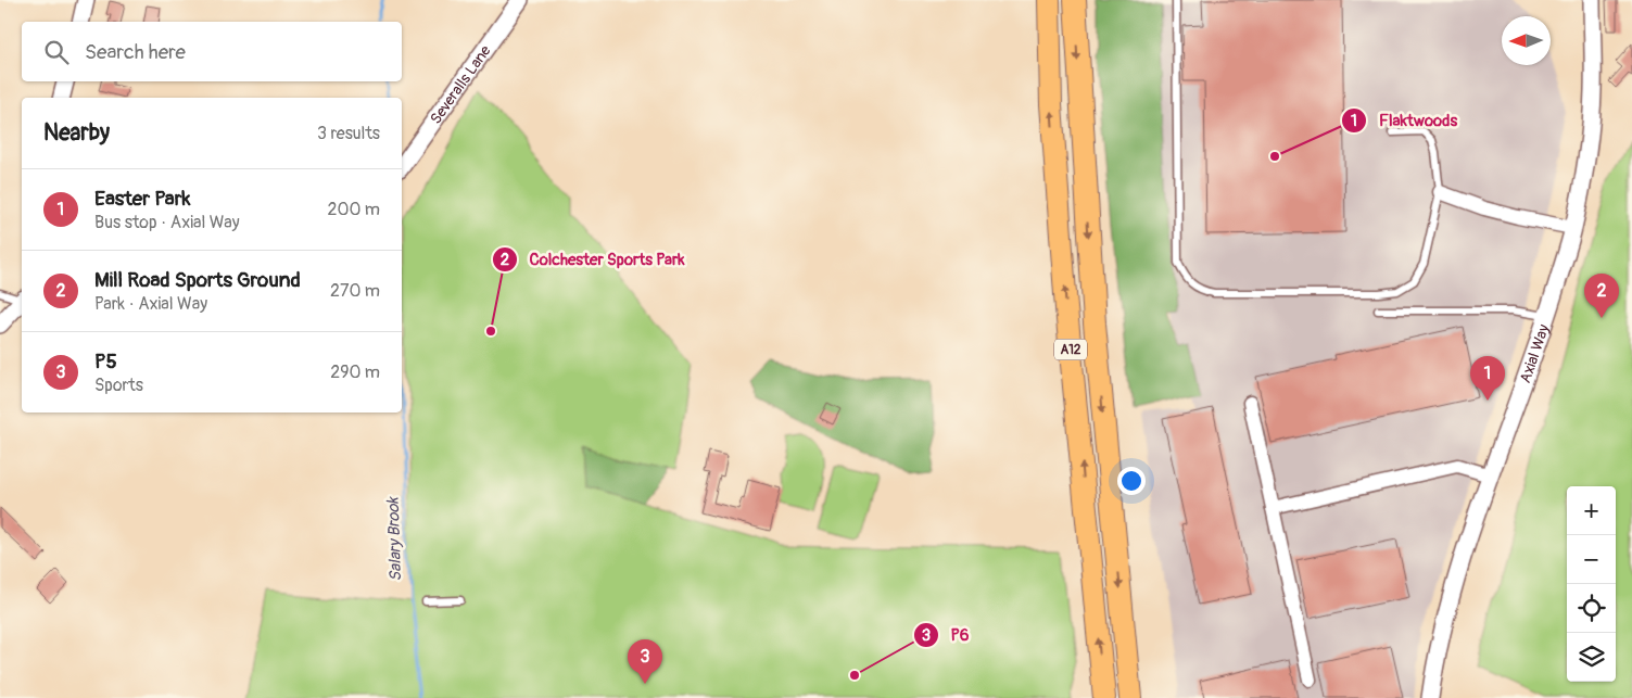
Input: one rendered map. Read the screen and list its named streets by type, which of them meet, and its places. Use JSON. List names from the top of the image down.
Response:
{
  "streets": {
    "highway": ["A12"],
    "street": ["Severalls Lane", "Axial Way"]
  },
  "water": ["Salary Brook"],
  "places": ["Flaktwoods", "Colchester Sports Park", "P6"],
  "north": "left",
  "page": {
    "search": "Search here",
    "heading": ["Nearby", "3 results"],
    "list": [
      {
        "mark": "1",
        "name": "Easter Park",
        "note": "Bus stop · Axial Way",
        "value": "200 m"
      },
      {
        "mark": "2",
        "name": "Mill Road Sports Ground",
        "note": "Park · Axial Way",
        "value": "270 m"
      },
      {
        "mark": "3",
        "name": "P5",
        "note": "Sports",
        "value": "290 m"
      }
    ],
    "pins": ["2", "1", "3"],
    "map_buttons": ["+", "−"]
  }
}
